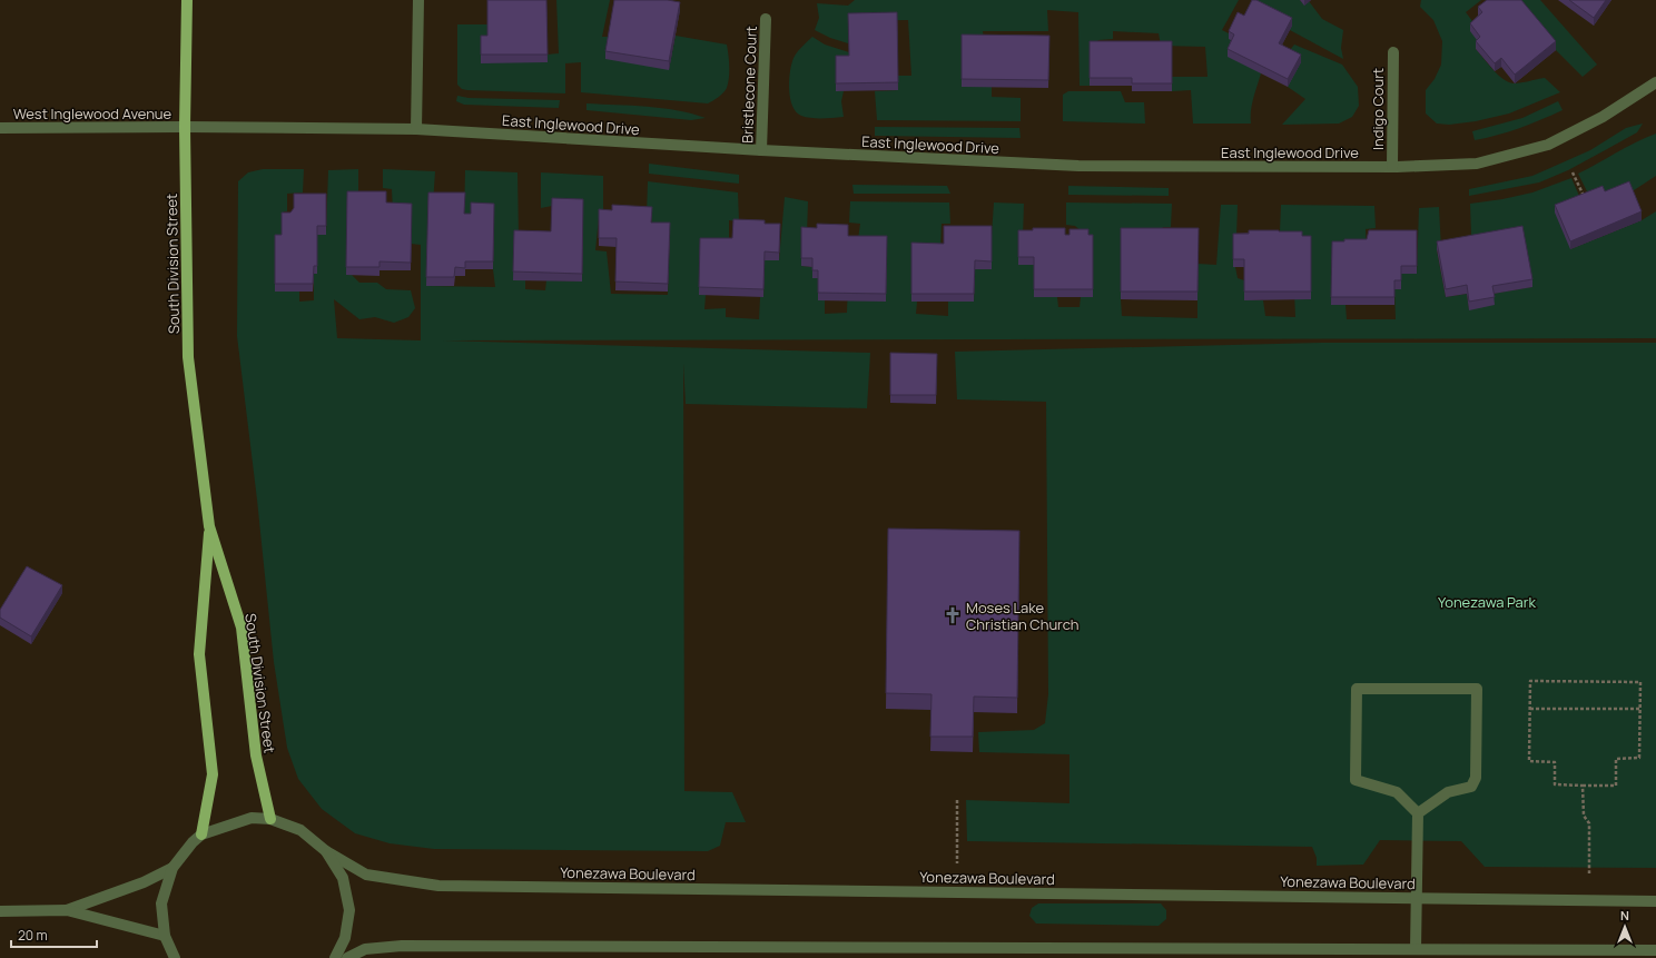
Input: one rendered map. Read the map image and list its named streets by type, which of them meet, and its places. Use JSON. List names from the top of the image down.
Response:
{
  "streets": {
    "main road": ["South Division Street"],
    "street": [
      "Bristlecone Court",
      "Indigo Court",
      "West Inglewood Avenue",
      "East Inglewood Drive",
      "Yonezawa Boulevard"
    ]
  },
  "crossings": [
    ["Bristlecone Court", "East Inglewood Drive"],
    ["Indigo Court", "East Inglewood Drive"],
    ["West Inglewood Avenue", "East Inglewood Drive"],
    ["West Inglewood Avenue", "South Division Street"],
    ["East Inglewood Drive", "South Division Street"]
  ],
  "parks": ["Yonezawa Park"],
  "places": {
    "church": ["Moses Lake Christian Church"]
  },
  "scale_bar": "20 m",
  "north": "top"
}
